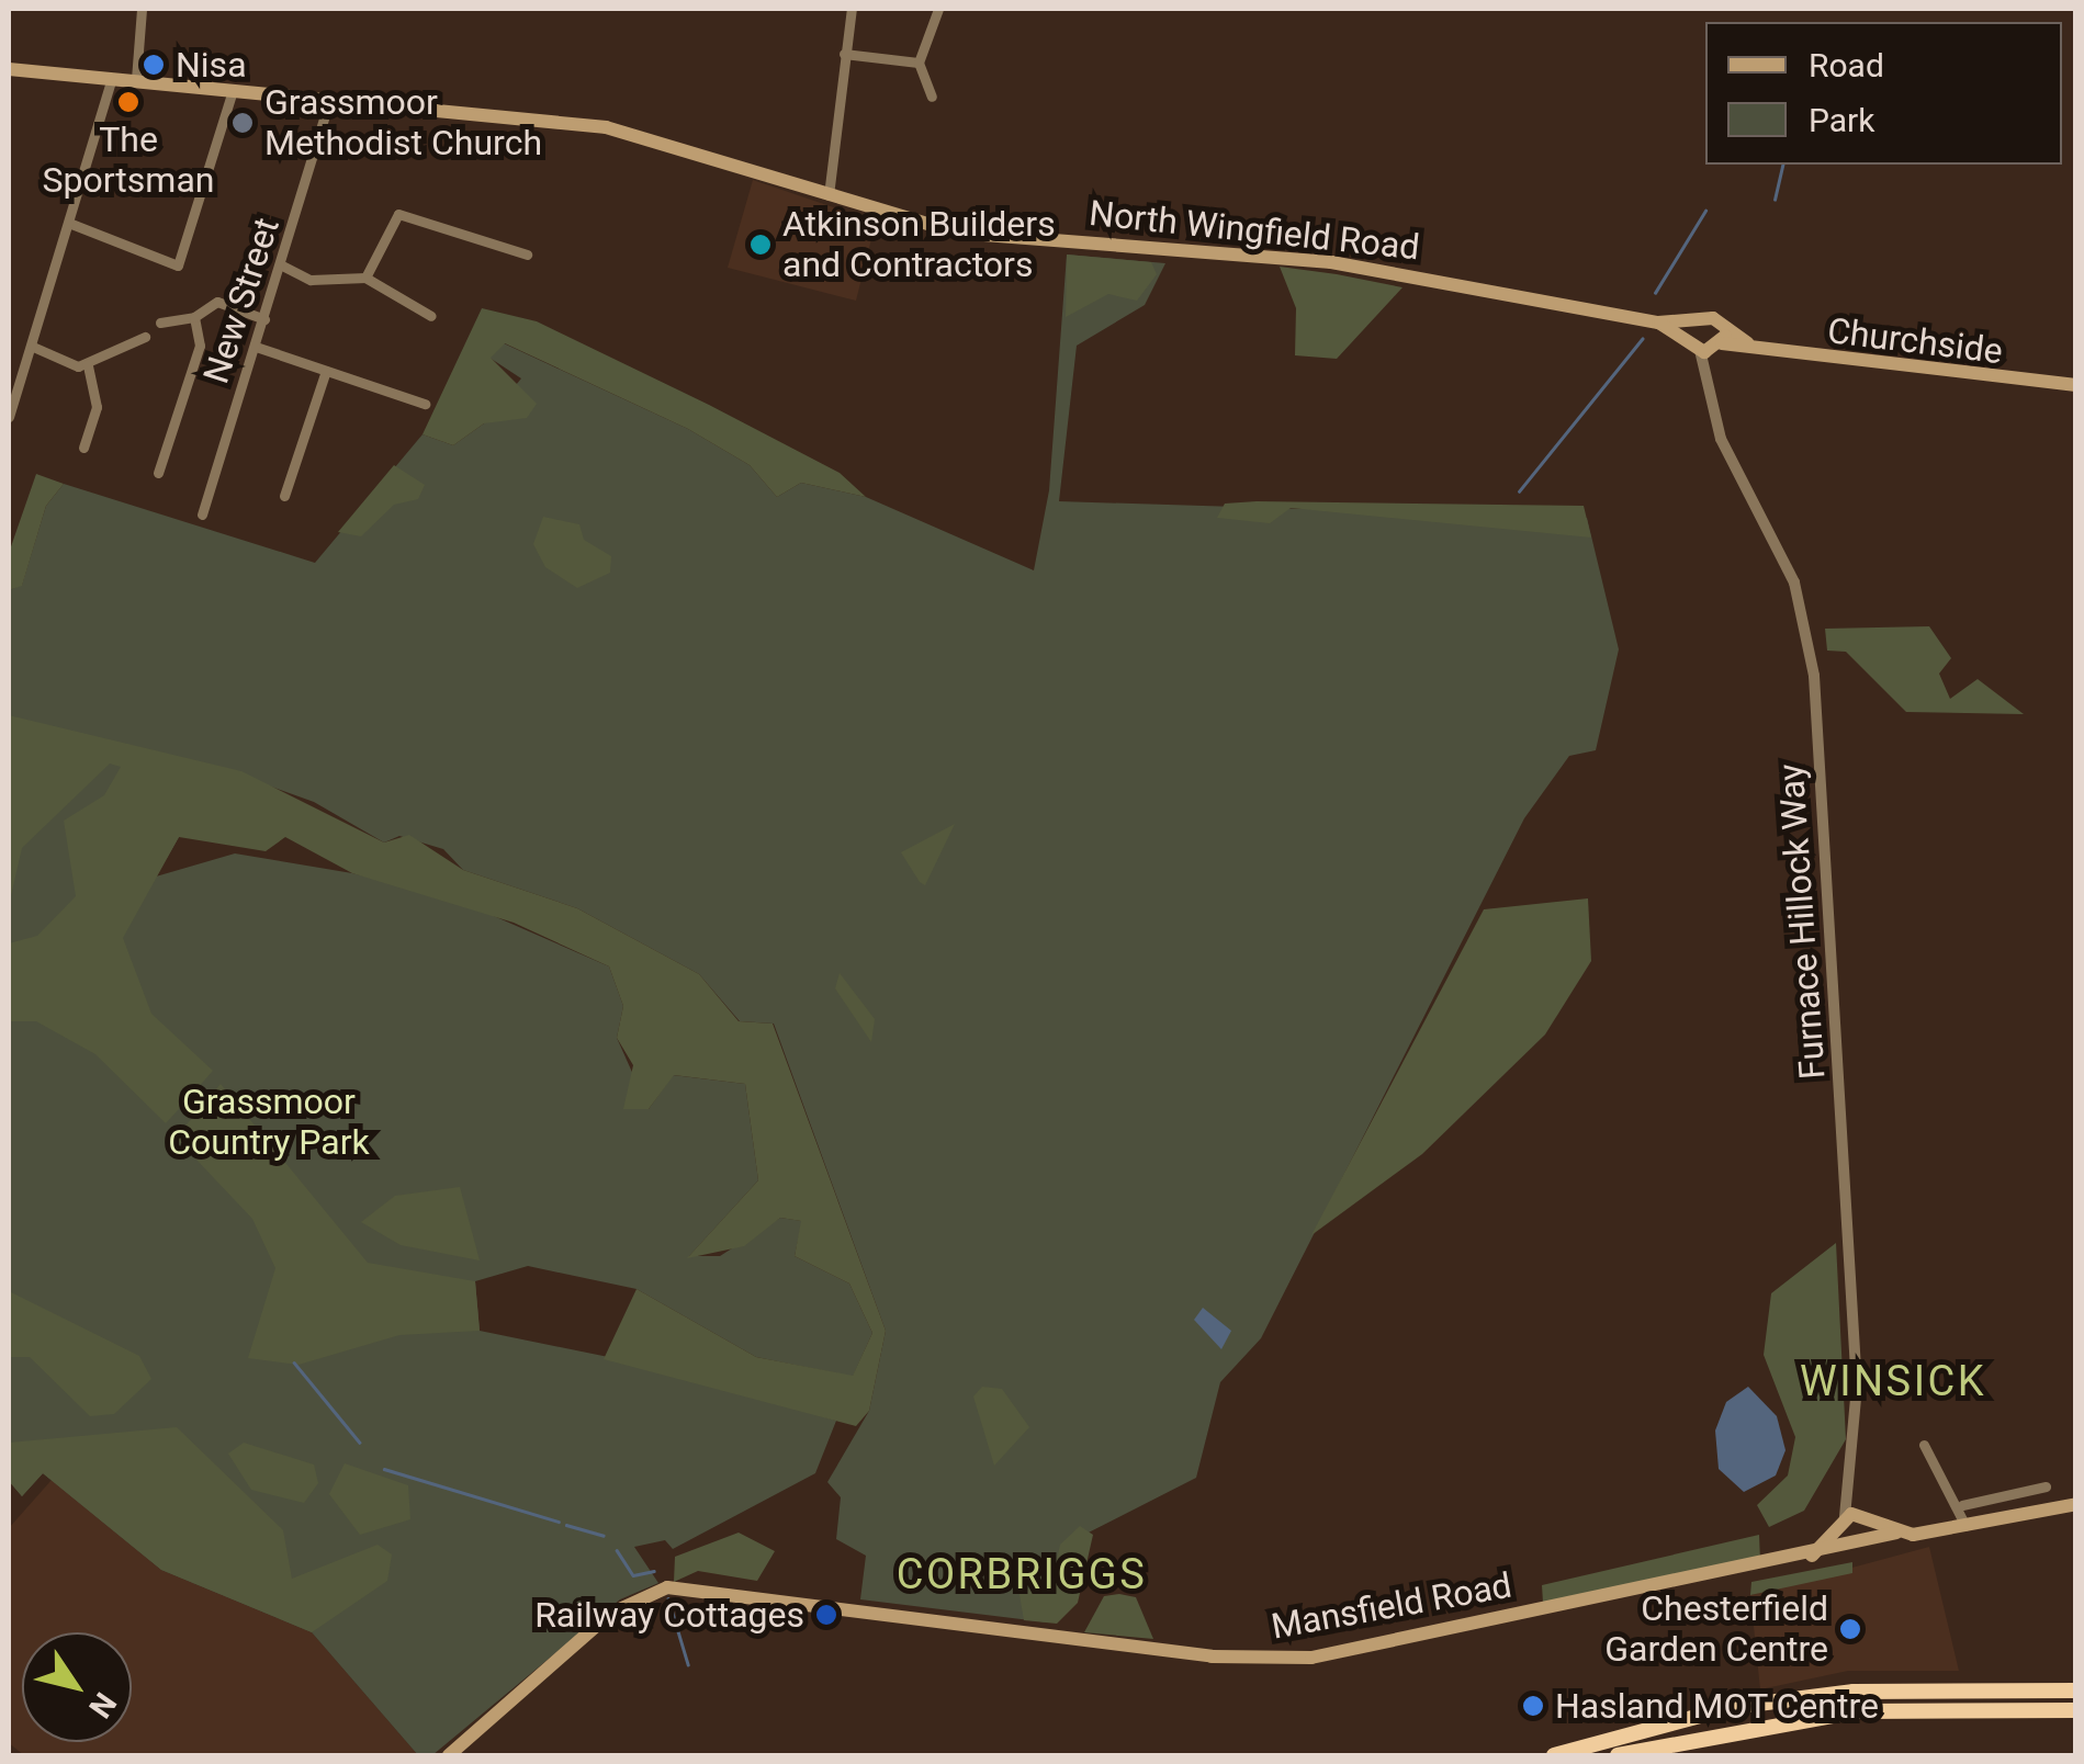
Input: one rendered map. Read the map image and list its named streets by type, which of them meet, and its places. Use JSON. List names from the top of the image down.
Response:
{
  "streets": {
    "main road": ["North Wingfield Road", "Churchside", "Mansfield Road"],
    "street": ["New Street", "Furnace Hillock Way"]
  },
  "crossings": [
    ["North Wingfield Road", "New Street"],
    ["North Wingfield Road", "Churchside"],
    ["North Wingfield Road", "Furnace Hillock Way"],
    ["Churchside", "Furnace Hillock Way"]
  ],
  "districts": ["WINSICK", "CORBRIGGS"],
  "parks": ["Grassmoor Country Park"],
  "places": [
    "Nisa",
    "The Sportsman",
    "Grassmoor Methodist Church",
    "Atkinson Builders and Contractors",
    "Railway Cottages",
    "Chesterfield Garden Centre",
    "Hasland MOT Centre"
  ],
  "legend": ["Road", "Park"],
  "north": "bottom right"
}
